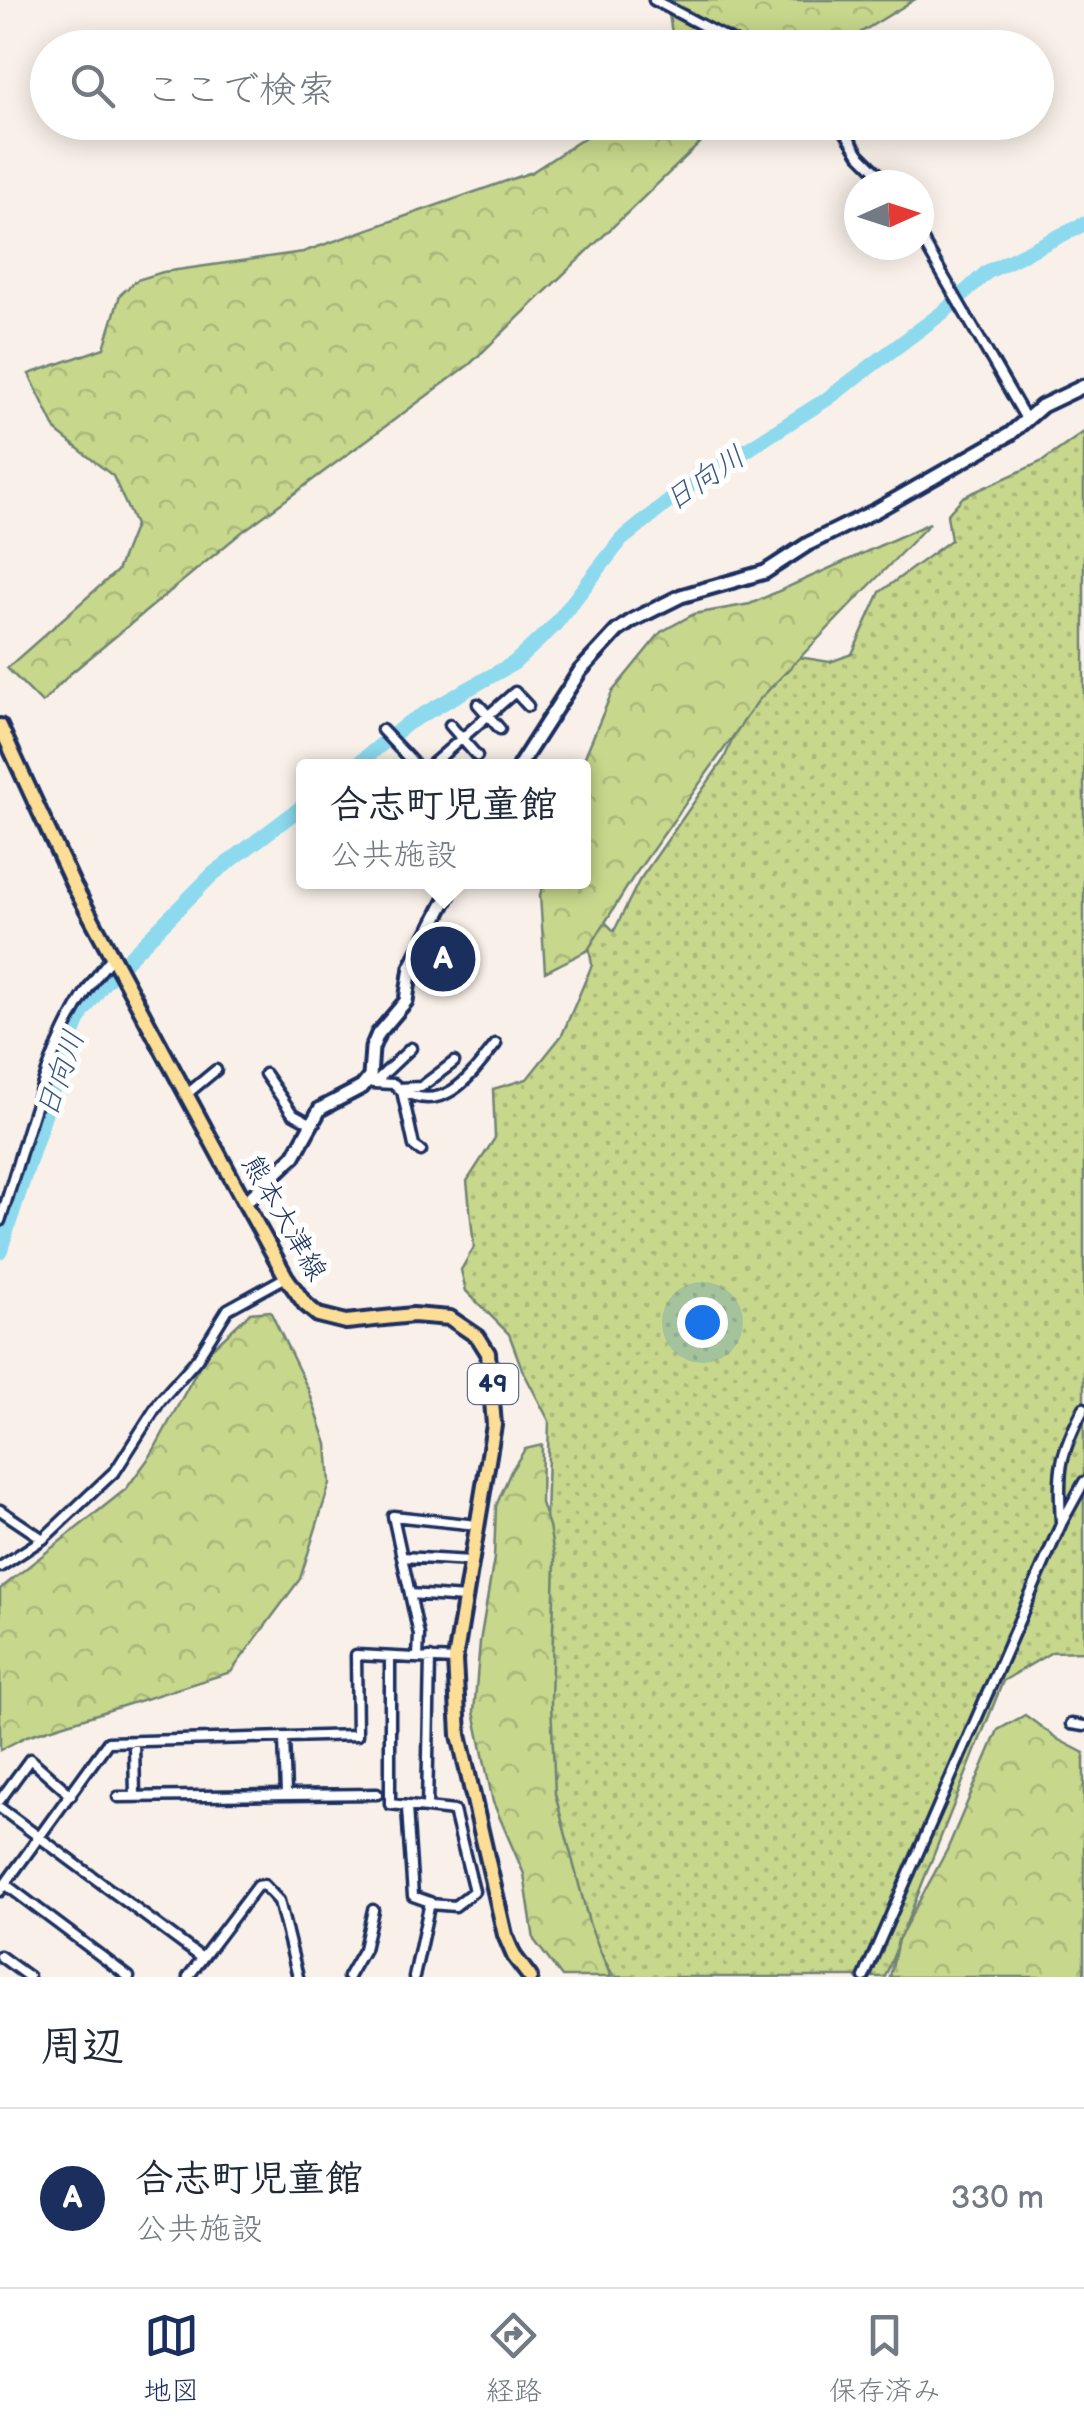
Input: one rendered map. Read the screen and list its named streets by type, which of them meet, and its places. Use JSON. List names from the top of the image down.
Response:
{
  "streets": {
    "main road": ["熊本大津線", "49"]
  },
  "water": ["日向川"],
  "north": "right",
  "page": {
    "search": "ここで検索",
    "popup": ["合志町児童館", "公共施設"],
    "pins": "A",
    "heading": "周辺",
    "list": [
      {
        "mark": "A",
        "name": "合志町児童館",
        "note": "公共施設",
        "value": "330 m"
      }
    ],
    "nav": ["地図", "経路", "保存済み"]
  }
}
